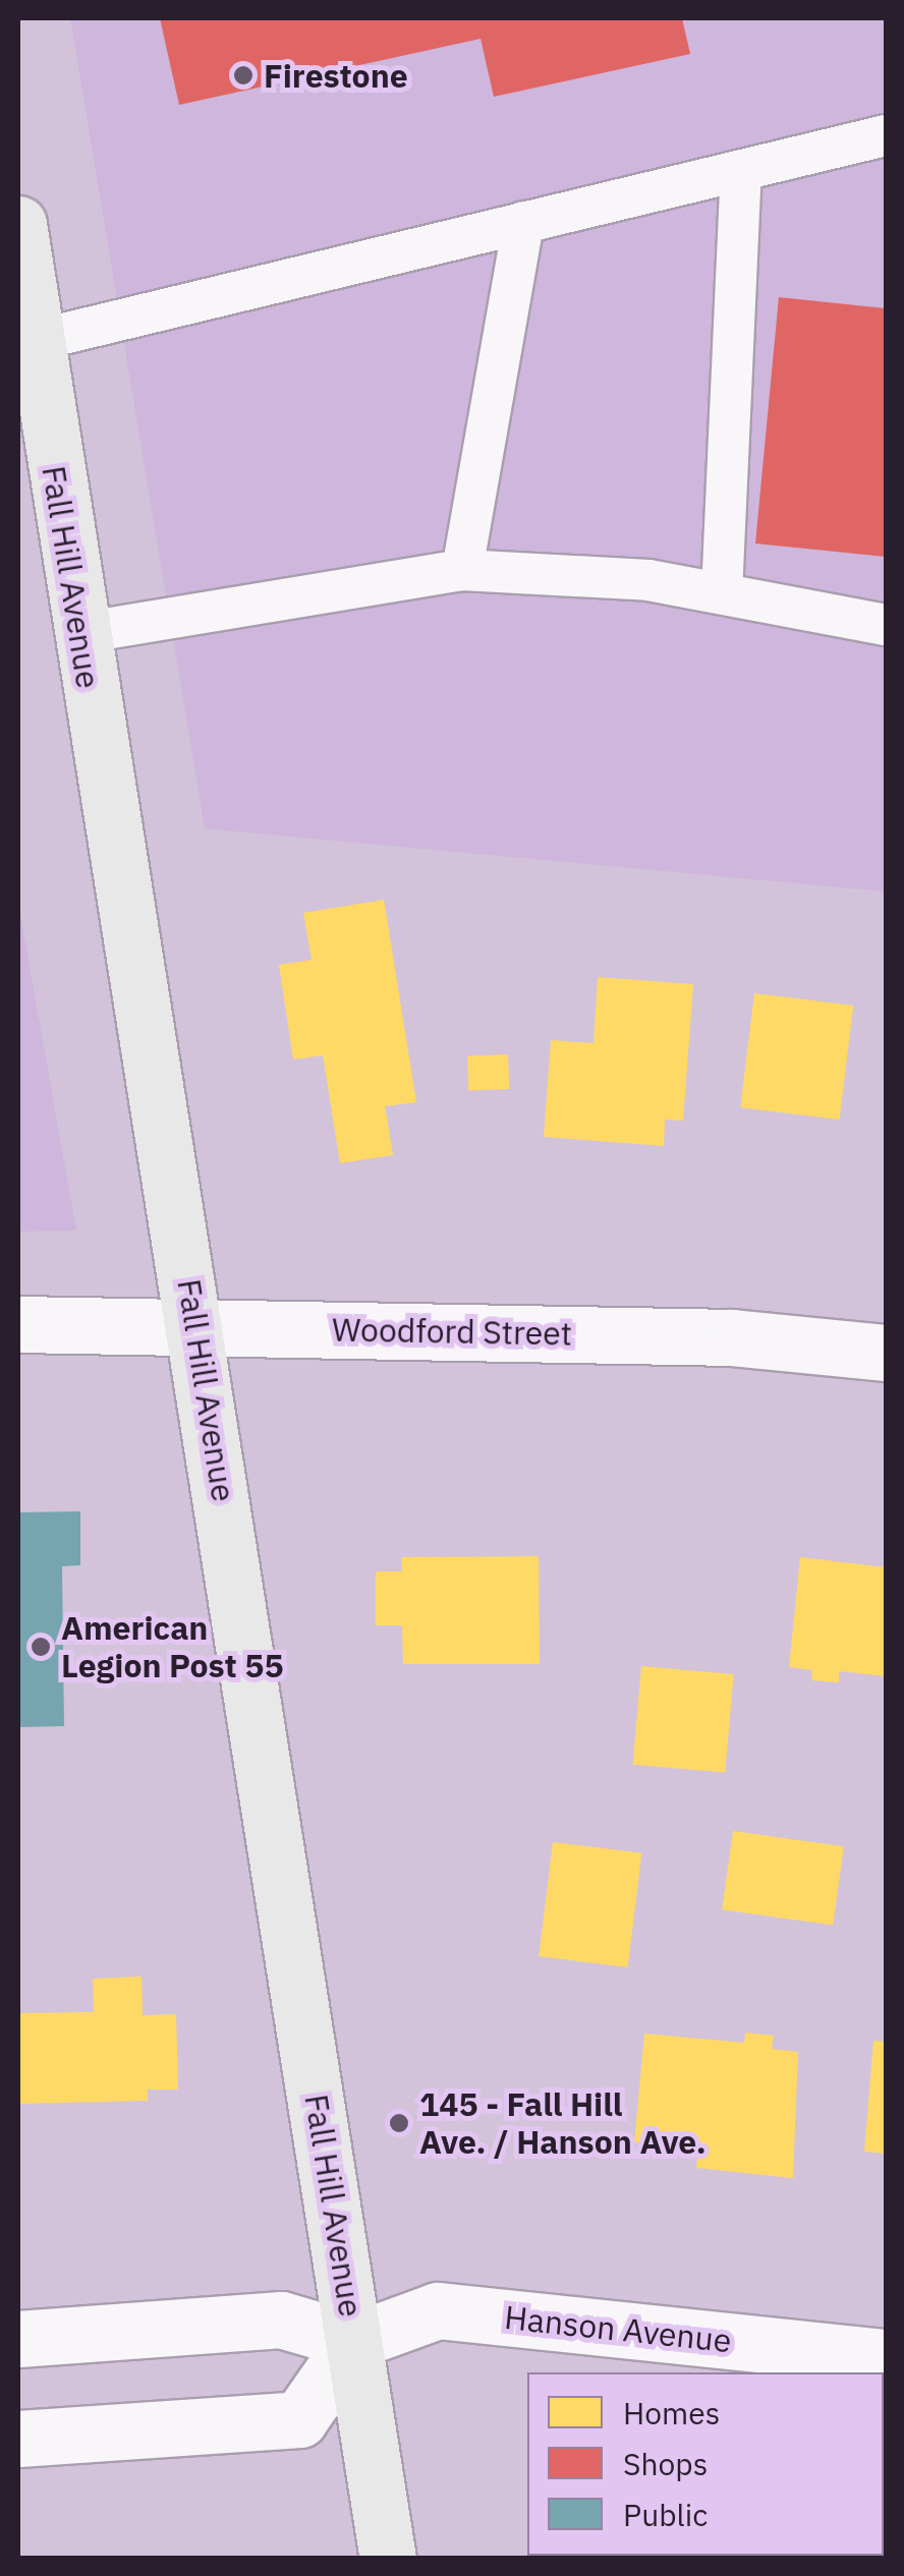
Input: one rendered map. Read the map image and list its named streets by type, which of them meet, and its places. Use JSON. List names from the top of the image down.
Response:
{
  "streets": {
    "main road": ["Fall Hill Avenue"],
    "street": ["Woodford Street", "Hanson Avenue"]
  },
  "crossings": [
    ["Fall Hill Avenue", "Woodford Street"],
    ["Fall Hill Avenue", "Hanson Avenue"]
  ],
  "places": ["Firestone", "American Legion Post 55", "145 - Fall Hill Ave. / Hanson Ave."],
  "legend": ["Homes", "Shops", "Public"]
}
